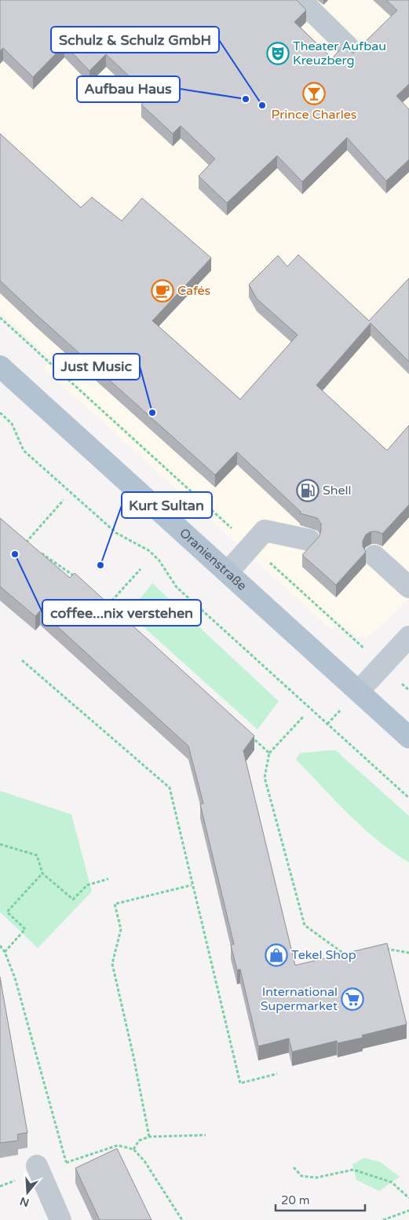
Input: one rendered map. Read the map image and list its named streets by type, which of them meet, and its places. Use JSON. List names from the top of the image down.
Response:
{
  "streets": {
    "main road": ["Oranienstraße"]
  },
  "places": {
    "theatre": ["Theater Aufbau Kreuzberg"],
    "bar": ["Prince Charles"],
    "other": [
      "Aufbau Haus",
      "Schulz & Schulz GmbH",
      "Just Music",
      "coffee...nix verstehen",
      "Kurt Sultan"
    ],
    "cafe": ["Cafés"],
    "fuel station": ["Shell"],
    "shop": ["Tekel Shop"],
    "supermarket": ["International Supermarket"]
  },
  "scale_bar": "20 m",
  "north": "bottom"
}
